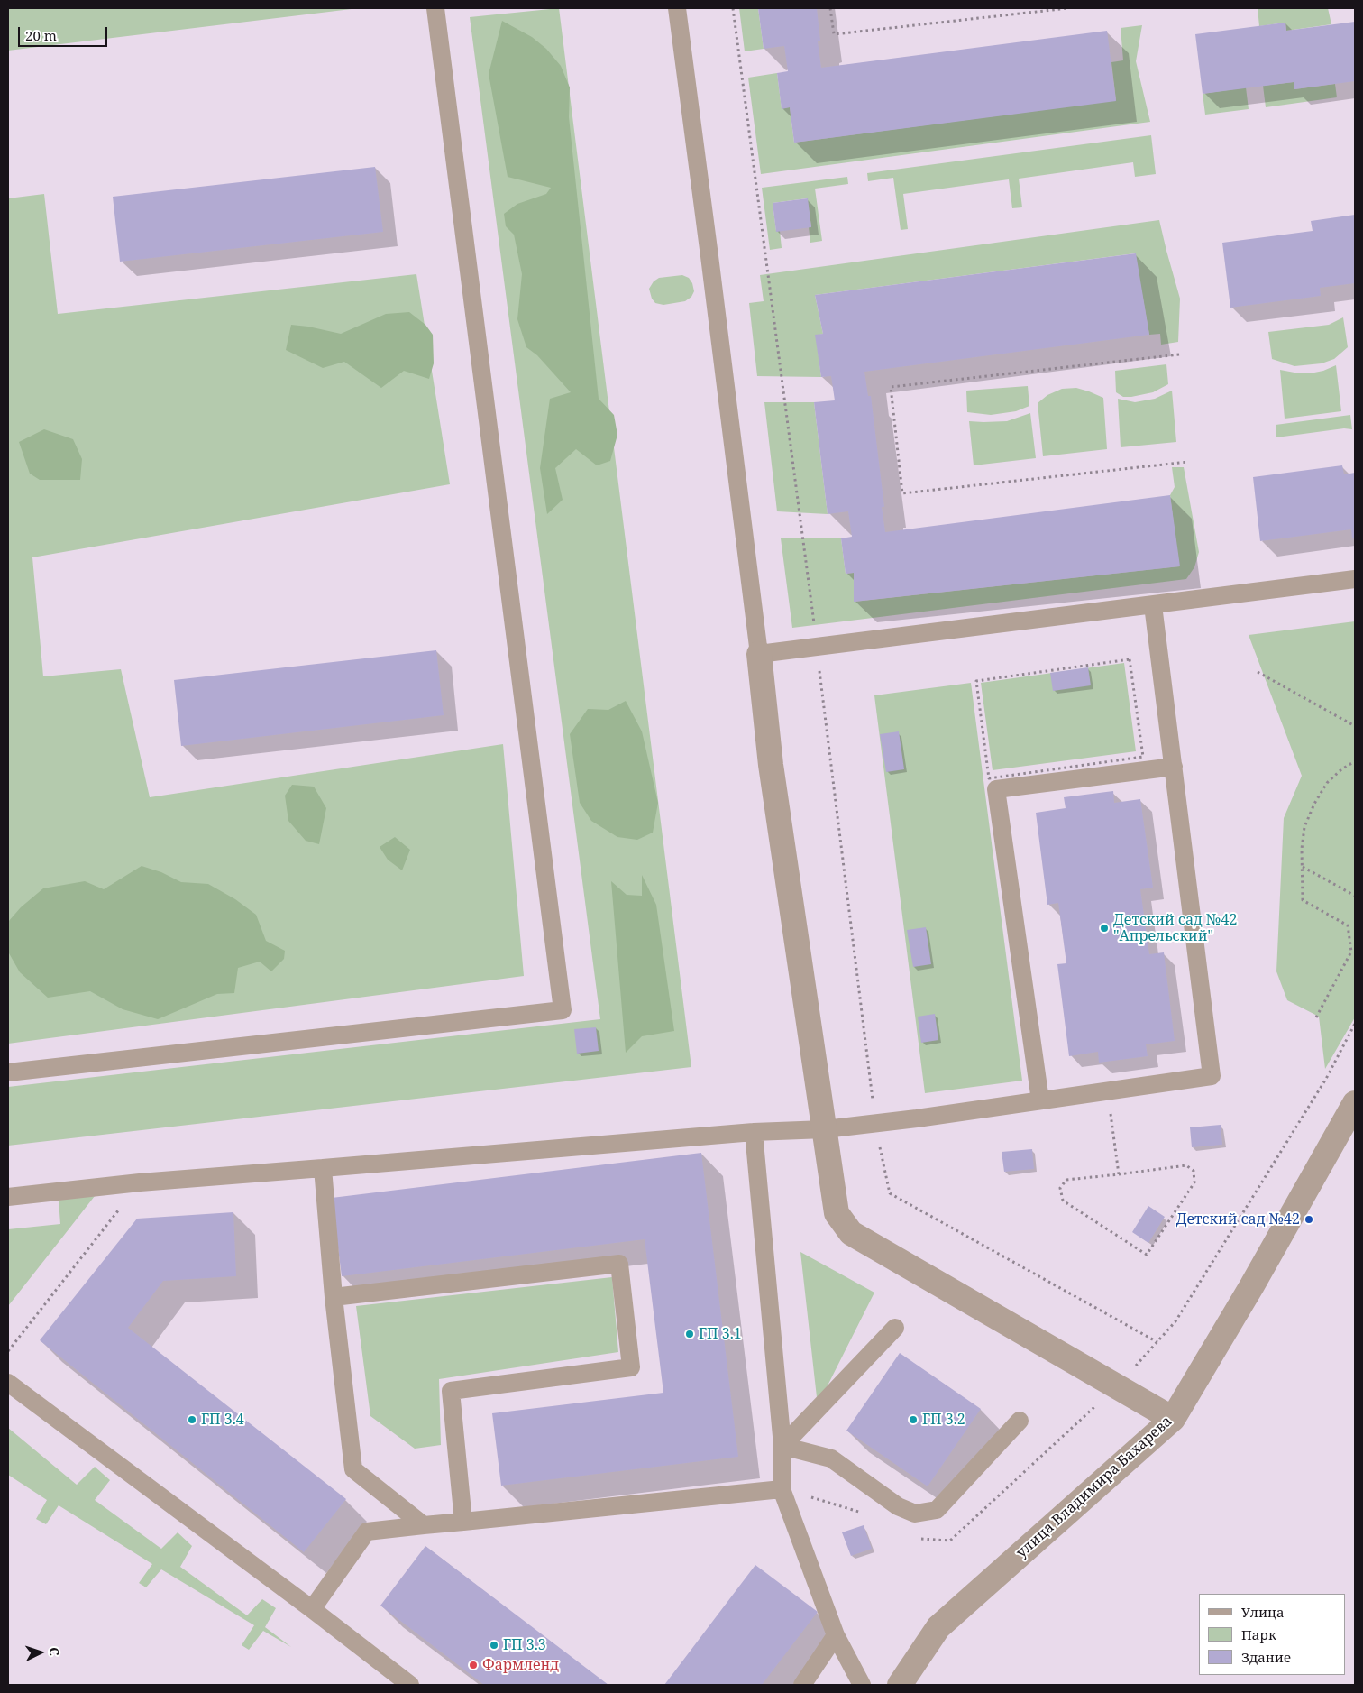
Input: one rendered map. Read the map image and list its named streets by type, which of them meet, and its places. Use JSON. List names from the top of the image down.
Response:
{
  "streets": {
    "street": ["улица Владимира Бахарева"]
  },
  "places": [
    "Детский сад №42 \"Апрельский\"",
    "Детский сад №42",
    "ГП 3.1",
    "ГП 3.4",
    "ГП 3.2",
    "ГП 3.3",
    "Фармленд"
  ],
  "legend": ["Улица", "Парк", "Здание"],
  "scale_bar": "20 m",
  "north": "right"
}
